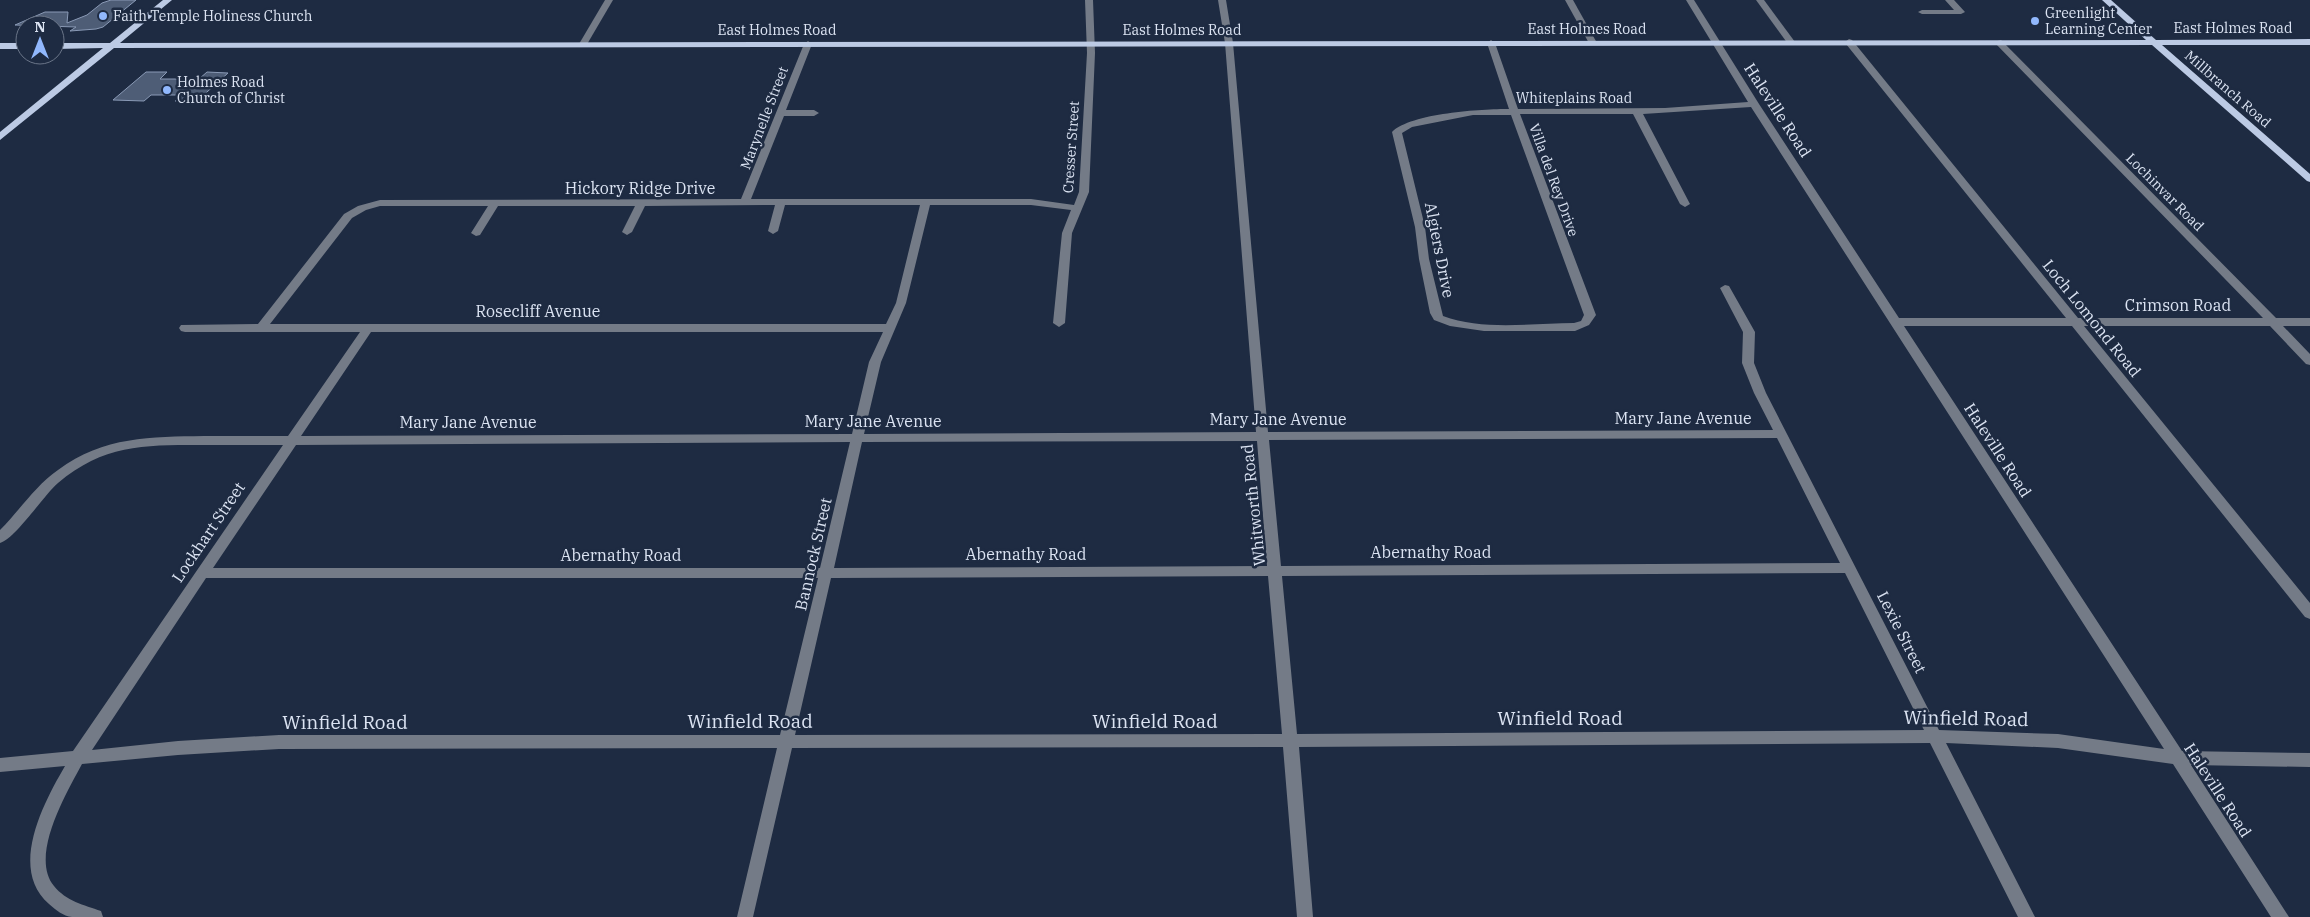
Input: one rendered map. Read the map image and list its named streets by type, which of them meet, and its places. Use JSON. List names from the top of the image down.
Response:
{
  "streets": {
    "main road": ["East Holmes Road", "Millbranch Road"],
    "street": [
      "Whiteplains Road",
      "Haleville Road",
      "Marynelle Street",
      "Cresser Street",
      "Villa del Rey Drive",
      "Hickory Ridge Drive",
      "Lochinvar Road",
      "Algiers Drive",
      "Crimson Road",
      "Rosecliff Avenue",
      "Loch Lomond Road",
      "Mary Jane Avenue",
      "Whitworth Road",
      "Lockhart Street",
      "Abernathy Road",
      "Bannock Street",
      "Lexie Street",
      "Winfield Road"
    ]
  },
  "crossings": [
    ["East Holmes Road", "Millbranch Road"],
    ["East Holmes Road", "Haleville Road"],
    ["East Holmes Road", "Marynelle Street"],
    ["East Holmes Road", "Cresser Street"],
    ["East Holmes Road", "Villa del Rey Drive"],
    ["East Holmes Road", "Lochinvar Road"],
    ["East Holmes Road", "Loch Lomond Road"],
    ["East Holmes Road", "Whitworth Road"],
    ["Whiteplains Road", "Haleville Road"],
    ["Whiteplains Road", "Villa del Rey Drive"],
    ["Whiteplains Road", "Algiers Drive"],
    ["Haleville Road", "Crimson Road"],
    ["Haleville Road", "Winfield Road"],
    ["Marynelle Street", "Hickory Ridge Drive"],
    ["Cresser Street", "Hickory Ridge Drive"],
    ["Villa del Rey Drive", "Algiers Drive"],
    ["Hickory Ridge Drive", "Rosecliff Avenue"],
    ["Hickory Ridge Drive", "Bannock Street"],
    ["Lochinvar Road", "Crimson Road"],
    ["Crimson Road", "Loch Lomond Road"],
    ["Rosecliff Avenue", "Lockhart Street"],
    ["Rosecliff Avenue", "Bannock Street"],
    ["Mary Jane Avenue", "Whitworth Road"],
    ["Mary Jane Avenue", "Lockhart Street"],
    ["Mary Jane Avenue", "Bannock Street"],
    ["Mary Jane Avenue", "Lexie Street"],
    ["Whitworth Road", "Abernathy Road"],
    ["Whitworth Road", "Winfield Road"],
    ["Lockhart Street", "Abernathy Road"],
    ["Lockhart Street", "Winfield Road"],
    ["Abernathy Road", "Bannock Street"],
    ["Abernathy Road", "Lexie Street"],
    ["Bannock Street", "Winfield Road"],
    ["Lexie Street", "Winfield Road"]
  ],
  "places": ["Faith Temple Holiness Church", "Greenlight Learning Center", "Holmes Road Church of Christ"],
  "north": "top"
}
